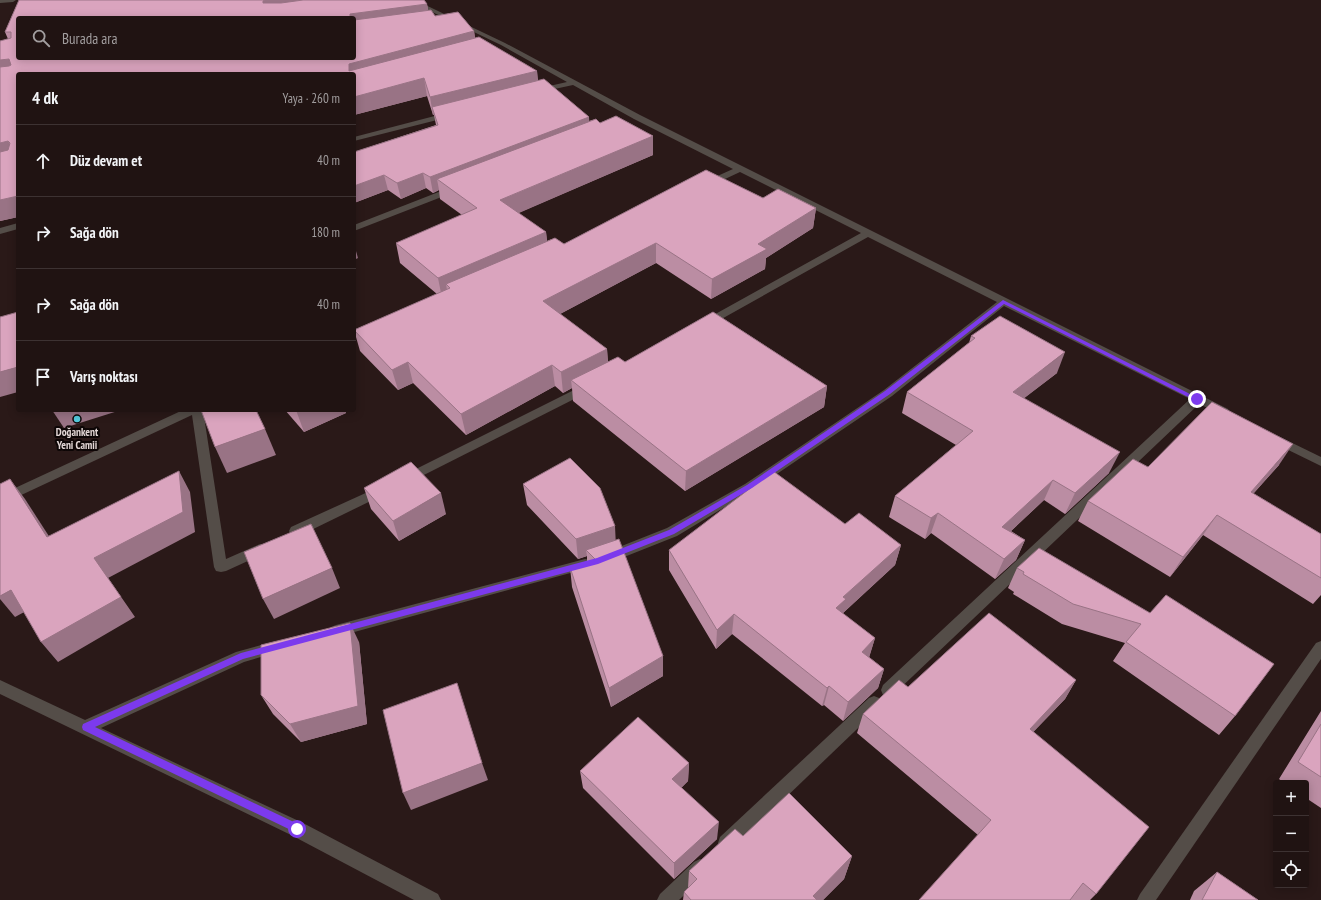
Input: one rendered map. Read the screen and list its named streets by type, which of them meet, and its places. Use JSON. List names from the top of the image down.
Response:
{
  "places": ["Doğankent Yeni Camii"],
  "page": {
    "search": "Burada ara",
    "heading": ["4 dk", "Yaya · 260 m"],
    "list": [
      ["Düz devam et", "40 m"],
      ["Sağa dön", "180 m"],
      ["Sağa dön", "40 m"],
      "Varış noktası"
    ],
    "map_buttons": ["+", "−"]
  }
}
